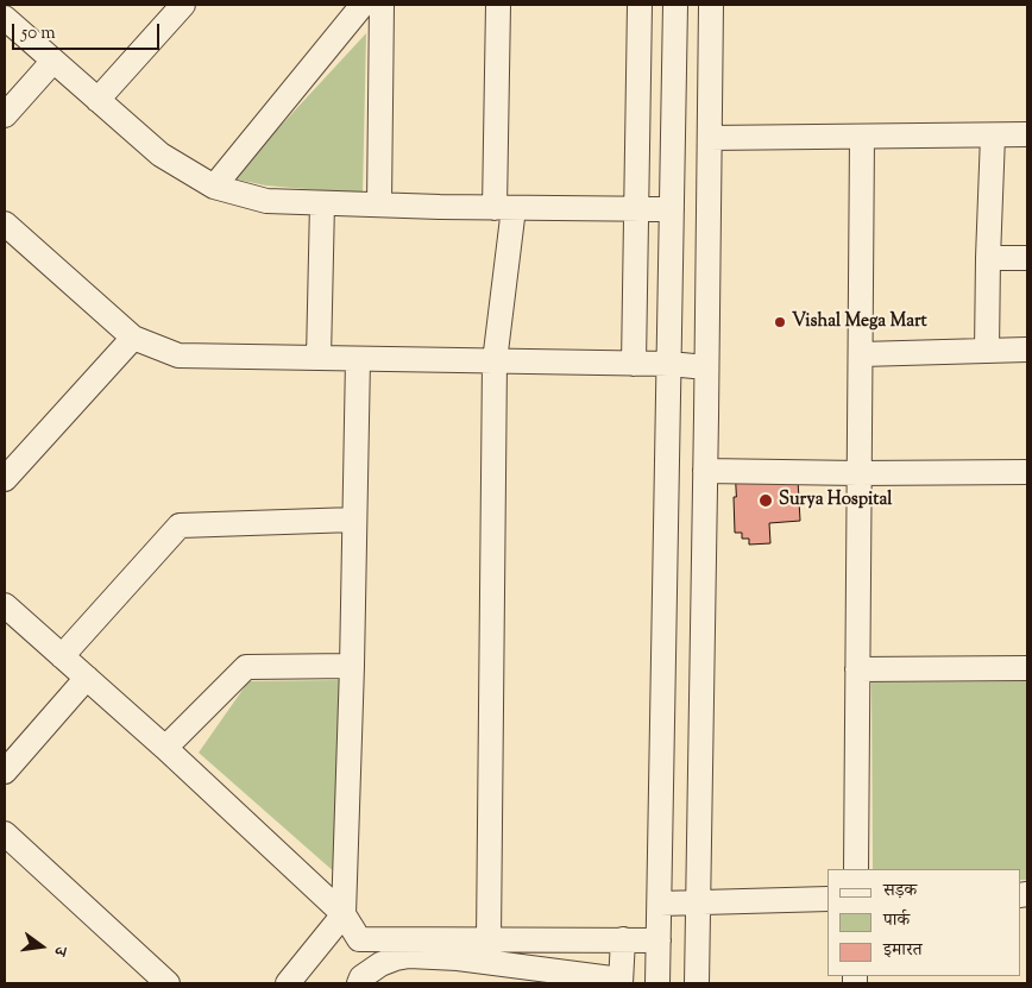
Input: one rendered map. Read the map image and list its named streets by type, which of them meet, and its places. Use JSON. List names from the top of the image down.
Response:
{
  "places": ["Vishal Mega Mart", "Surya Hospital"],
  "legend": ["सड़क", "पार्क", "इमारत"],
  "scale_bar": "50 m",
  "north": "right"
}
